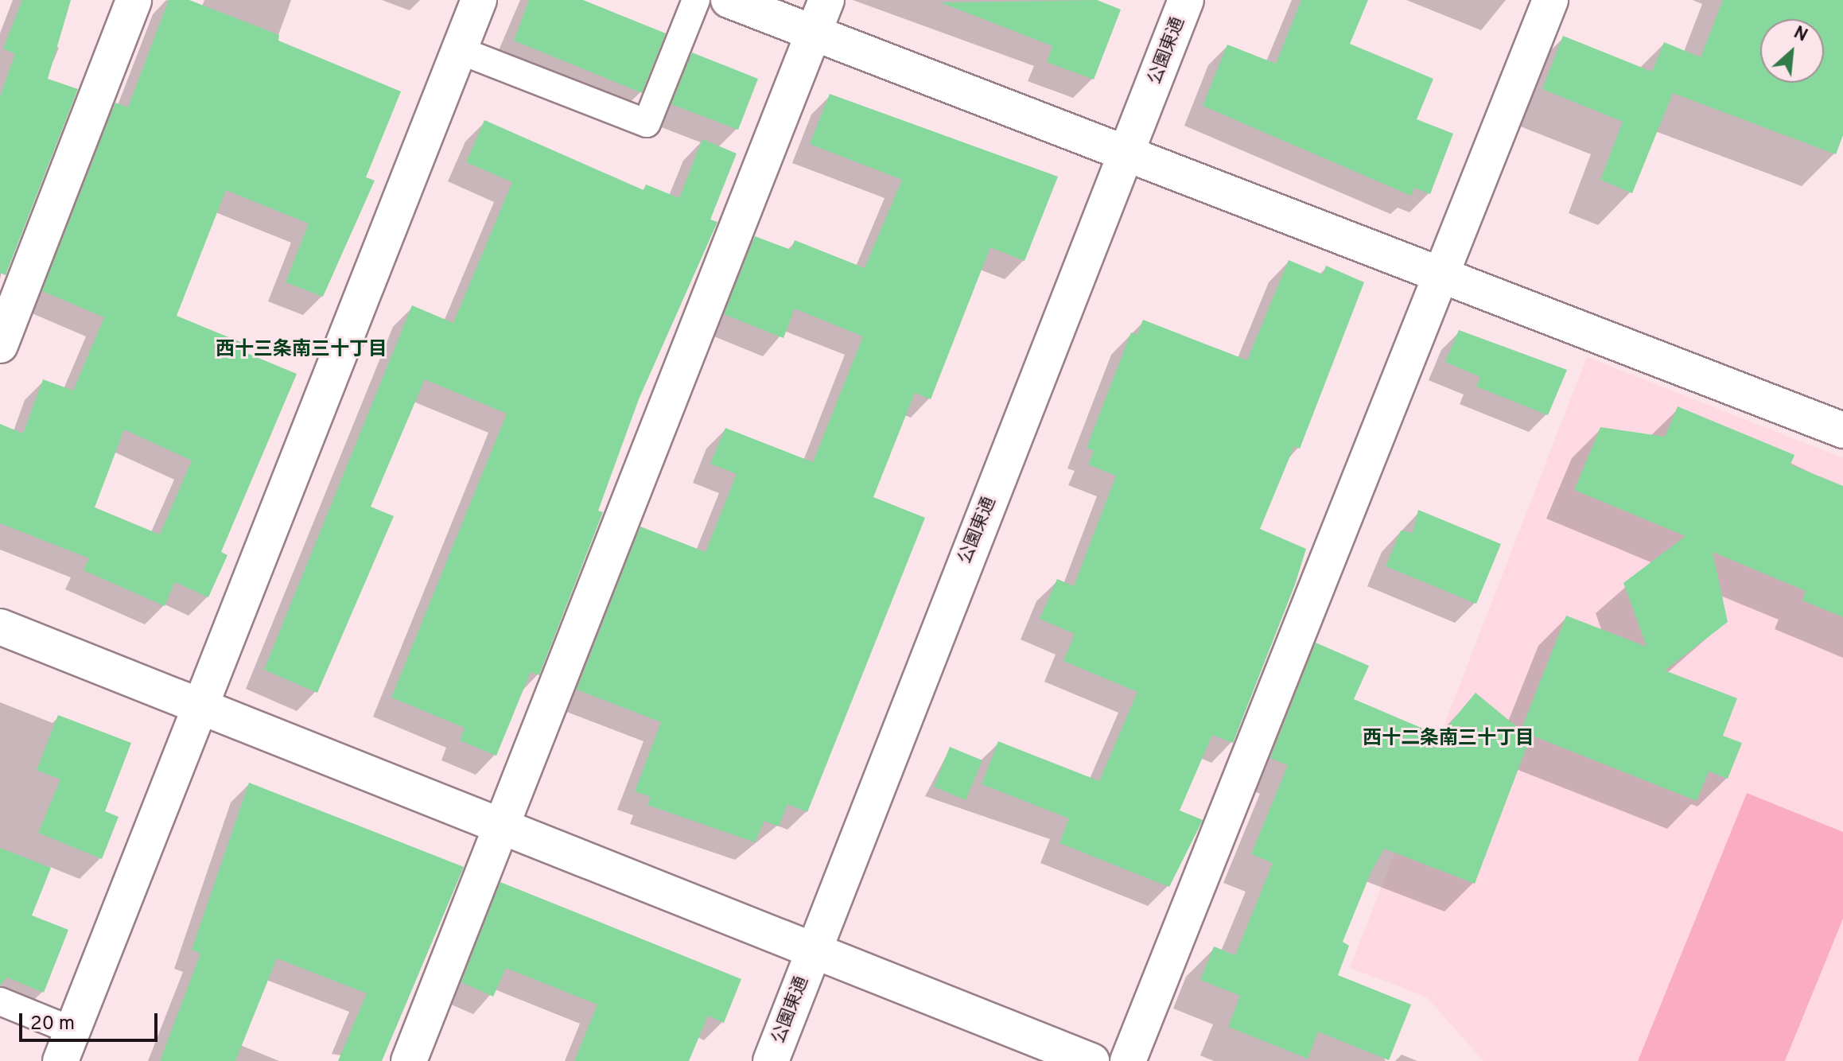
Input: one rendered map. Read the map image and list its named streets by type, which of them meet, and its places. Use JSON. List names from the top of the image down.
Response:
{
  "streets": {
    "street": ["公園東通"]
  },
  "districts": ["西十三条南三十丁目", "西十二条南三十丁目"],
  "scale_bar": "20 m",
  "north": "top right"
}
